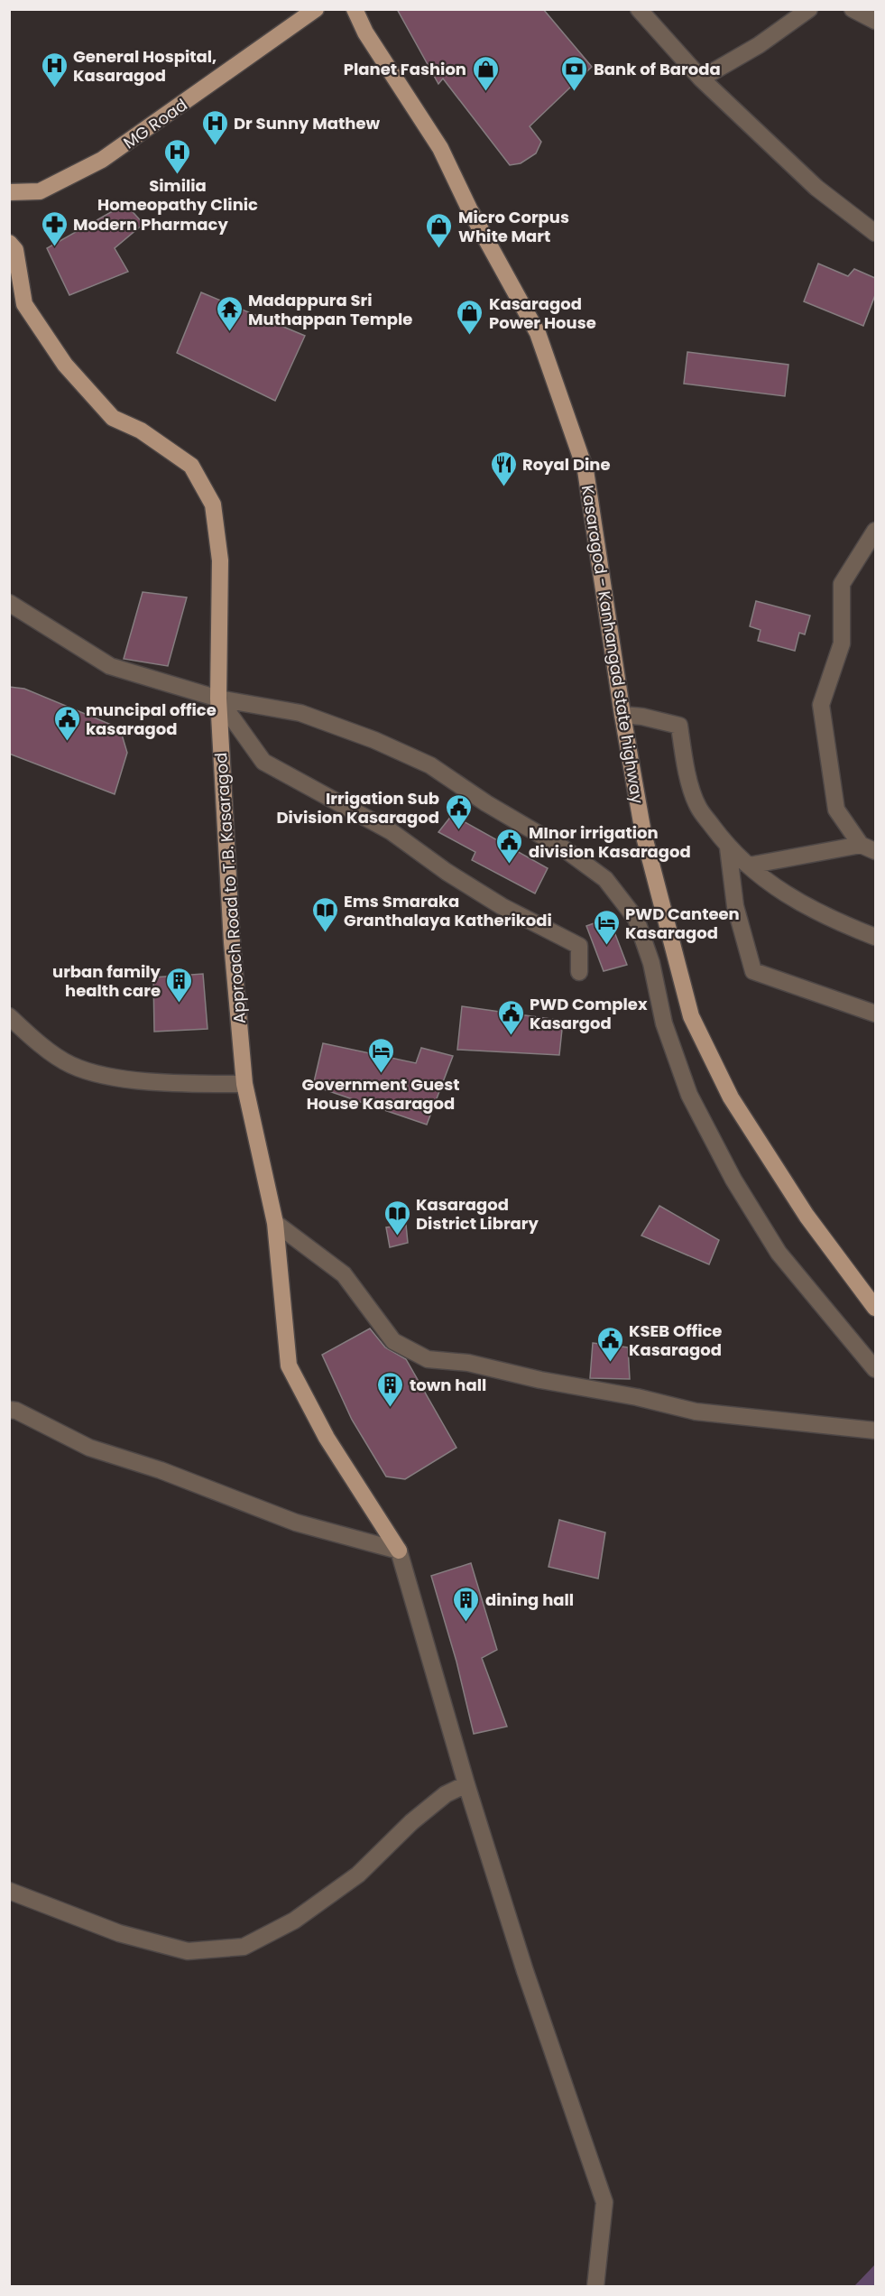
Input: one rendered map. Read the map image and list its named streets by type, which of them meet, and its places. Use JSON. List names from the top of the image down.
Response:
{
  "streets": {
    "main road": ["MG Road", "Kasaragod - Kanhangad state highway", "Approach Road to T.B. Kasaragod"]
  },
  "places": {
    "hospital": ["General Hospital, Kasaragod", "Dr Sunny Mathew", "Similia Homeopathy Clinic"],
    "shop": ["Planet Fashion", "Micro Corpus White Mart", "Kasaragod Power House"],
    "bank": ["Bank of Baroda"],
    "pharmacy": ["Modern Pharmacy"],
    "temple": ["Madappura Sri Muthappan Temple"],
    "restaurant": ["Royal Dine"],
    "public building": [
      "muncipal office kasaragod",
      "Irrigation Sub Division Kasaragod",
      "MInor irrigation division Kasaragod",
      "PWD Complex Kasargod",
      "KSEB Office Kasaragod"
    ],
    "library": ["Ems Smaraka Granthalaya Katherikodi", "Kasaragod District Library"],
    "hotel": ["PWD Canteen Kasaragod", "Government Guest House Kasaragod"],
    "building": ["urban family health care", "town hall", "dining hall"]
  }
}
